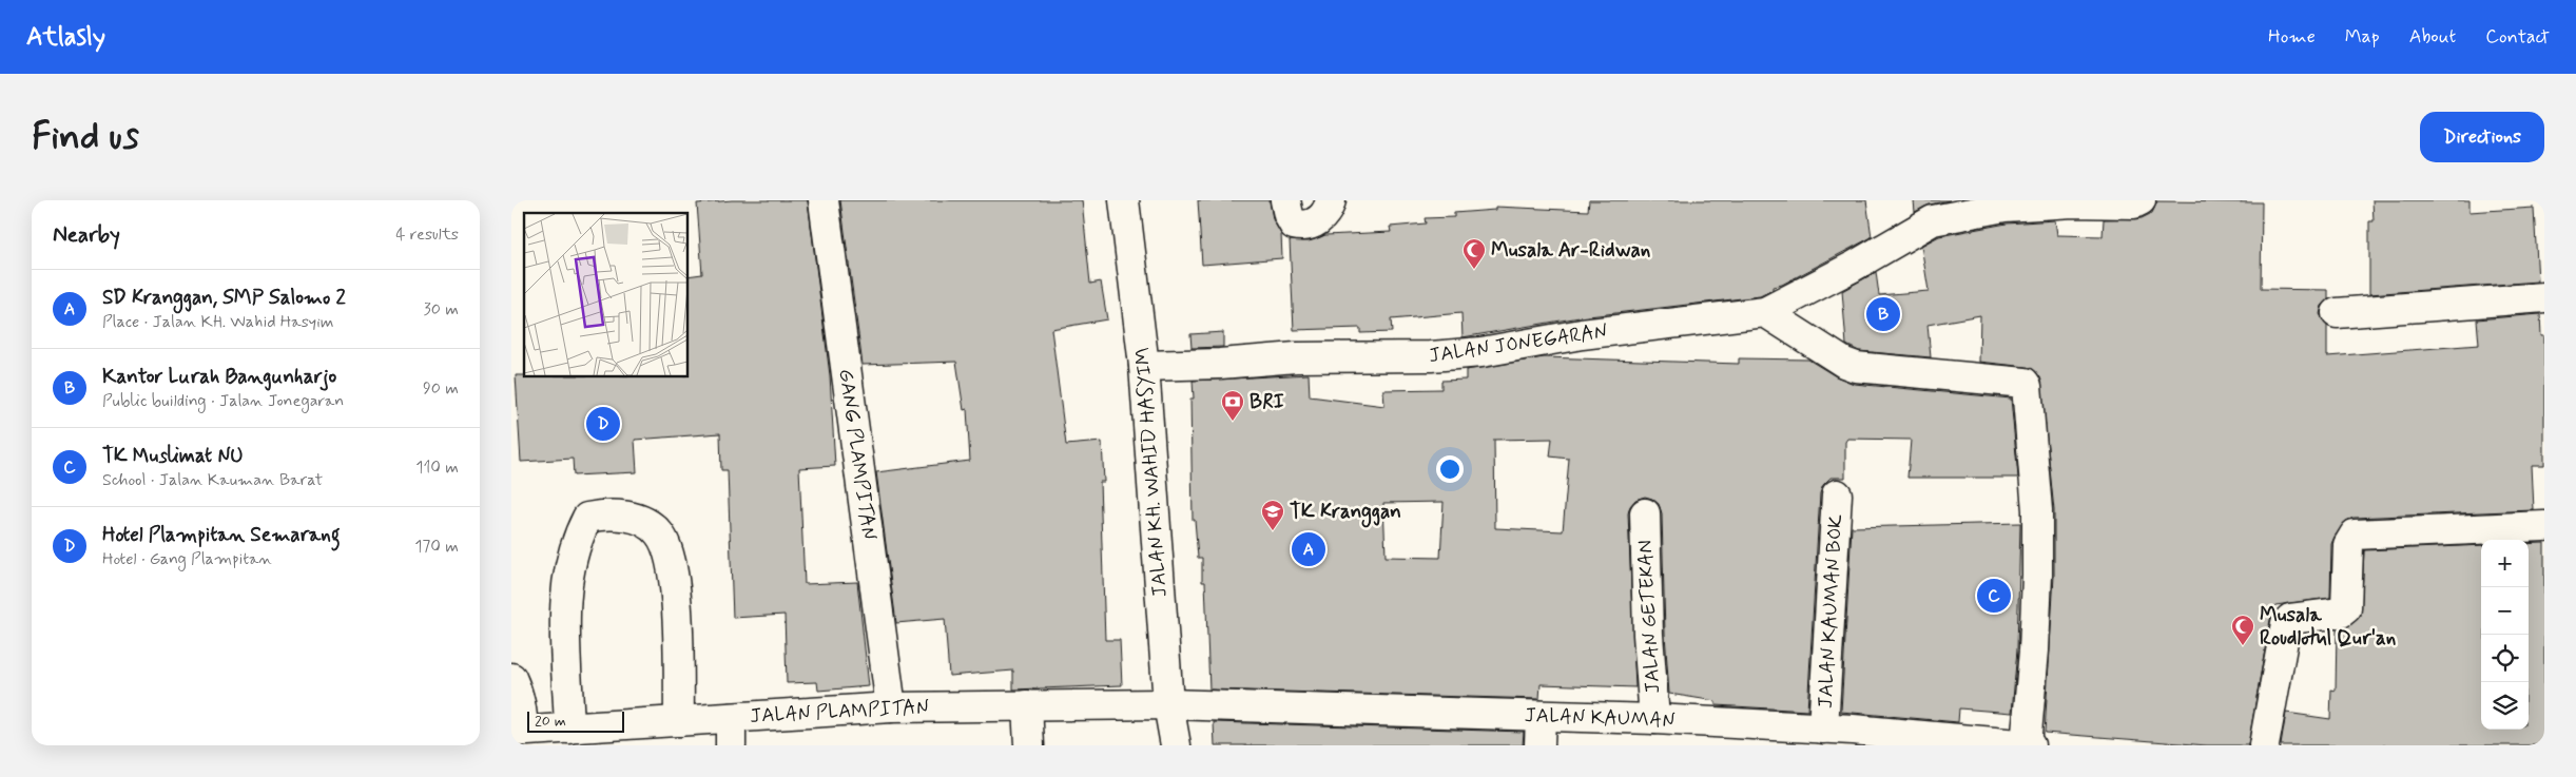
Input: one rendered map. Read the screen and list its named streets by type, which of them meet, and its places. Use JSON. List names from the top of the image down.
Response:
{
  "streets": {
    "street": [
      "JALAN JONEGARAN",
      "GANG PLAMPITAN",
      "JALAN KH. WAHID HASYIM",
      "JALAN KAUMAN BOK",
      "JALAN GETEKAN",
      "JALAN PLAMPITAN",
      "JALAN KAUMAN"
    ]
  },
  "crossings": [
    ["JALAN JONEGARAN", "JALAN KH. WAHID HASYIM"],
    ["GANG PLAMPITAN", "JALAN PLAMPITAN"],
    ["JALAN KH. WAHID HASYIM", "JALAN PLAMPITAN"],
    ["JALAN KH. WAHID HASYIM", "JALAN KAUMAN"],
    ["JALAN KAUMAN BOK", "JALAN KAUMAN"],
    ["JALAN GETEKAN", "JALAN KAUMAN"],
    ["JALAN PLAMPITAN", "JALAN KAUMAN"]
  ],
  "places": {
    "mosque": ["Musala Ar-Ridwan", "Musala Roudlotul Qur'an"],
    "bank": ["BRI"],
    "school or university": ["TK Kranggan"]
  },
  "scale_bar": "20 m",
  "page": {
    "header": "Atlasly",
    "nav": [
      "Home",
      "Map",
      "About",
      "Contact"
    ],
    "buttons": "Directions",
    "title": "Find us",
    "heading": ["Nearby", "4 results"],
    "list": [
      {
        "mark": "A",
        "name": "SD Kranggan, SMP Salomo 2",
        "note": "Place · Jalan KH. Wahid Hasyim",
        "value": "30 m"
      },
      {
        "mark": "B",
        "name": "Kantor Lurah Bangunharjo",
        "note": "Public building · Jalan Jonegaran",
        "value": "90 m"
      },
      {
        "mark": "C",
        "name": "TK Muslimat NU",
        "note": "School · Jalan Kauman Barat",
        "value": "110 m"
      },
      {
        "mark": "D",
        "name": "Hotel Plampitan Semarang",
        "note": "Hotel · Gang Plampitan",
        "value": "170 m"
      }
    ],
    "pins": [
      "B",
      "D",
      "A",
      "C"
    ],
    "map_buttons": ["+", "−"],
    "scale": "20 m"
  }
}
